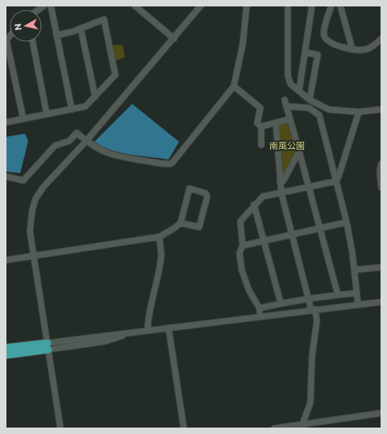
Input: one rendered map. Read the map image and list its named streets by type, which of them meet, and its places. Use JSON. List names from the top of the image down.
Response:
{
  "parks": ["南風公園"],
  "north": "left"
}
